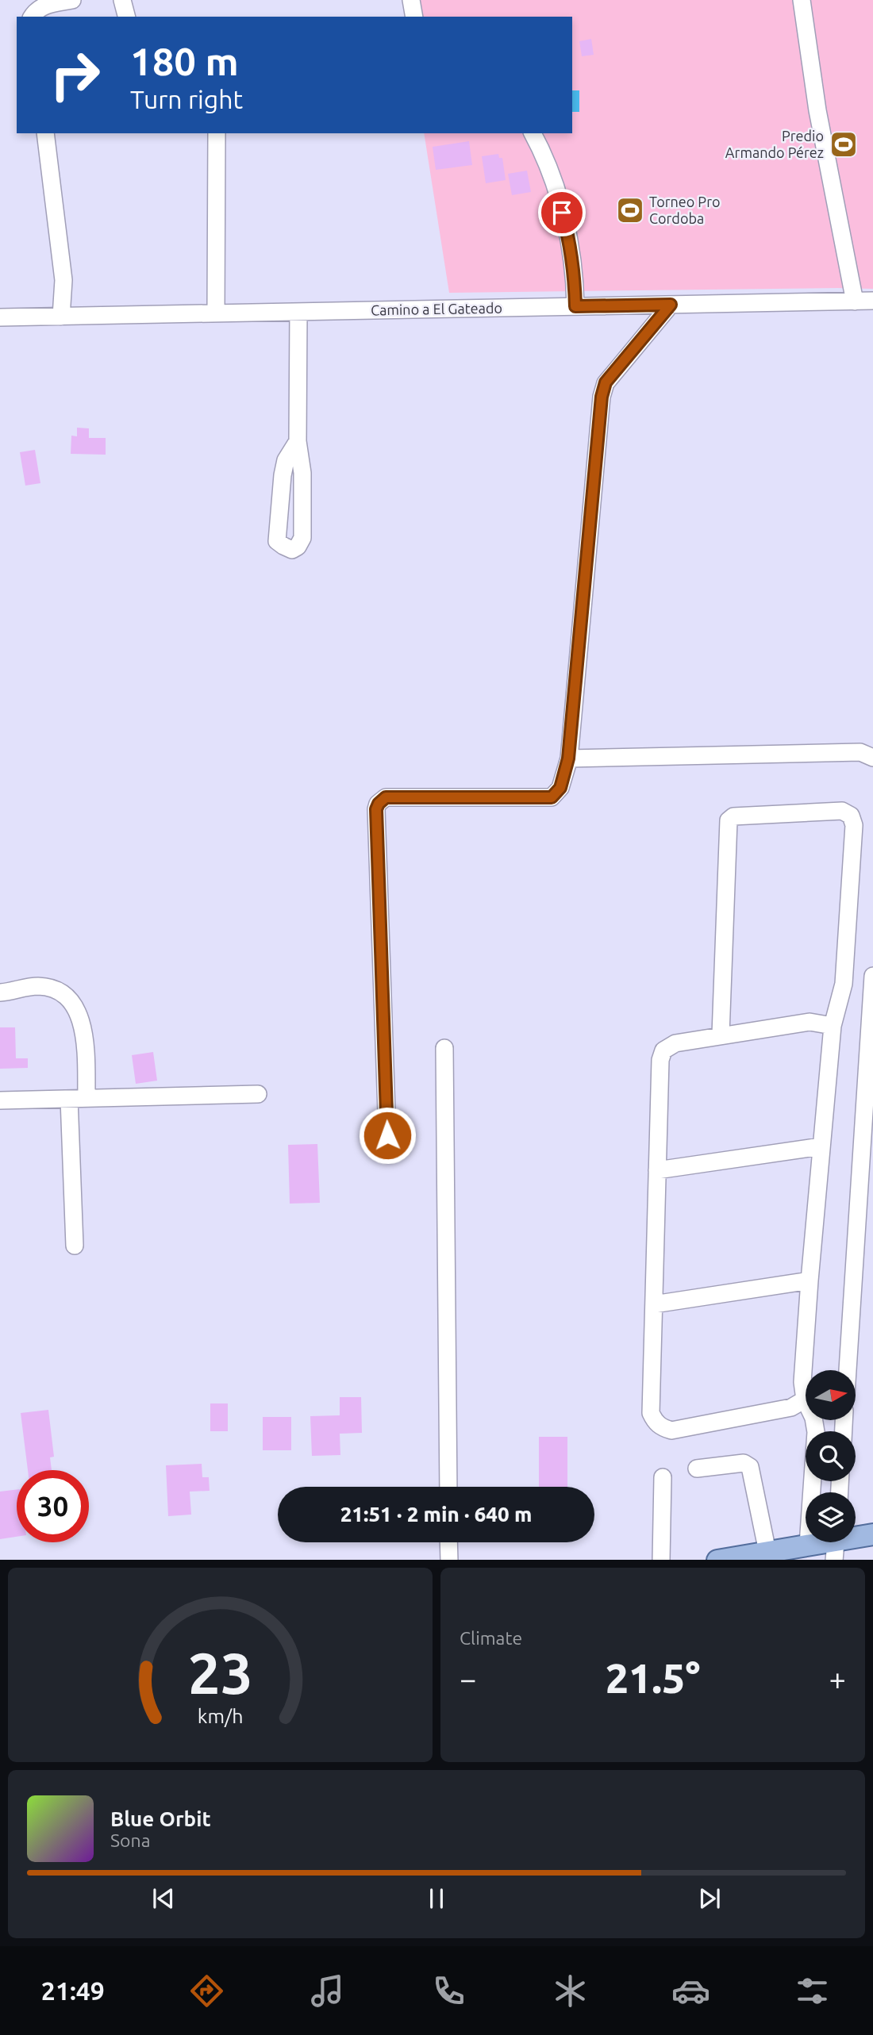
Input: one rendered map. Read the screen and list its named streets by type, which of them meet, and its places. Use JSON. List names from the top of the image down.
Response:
{
  "streets": {
    "street": ["Camino a El Gateado"]
  },
  "places": {
    "sports": ["Predio Armando Pérez", "Torneo Pro Cordoba"]
  },
  "north": "right",
  "page": {
    "turn": ["180 m", "Turn right"],
    "limit": "30",
    "trip": "21:51 · 2 min · 640 m",
    "tile": "Climate",
    "heat": ["−", "21.5°", "+"],
    "song": ["Blue Orbit", "Sona"],
    "tabs": "21:49",
    "gauge": ["23", "km/h"]
  }
}
